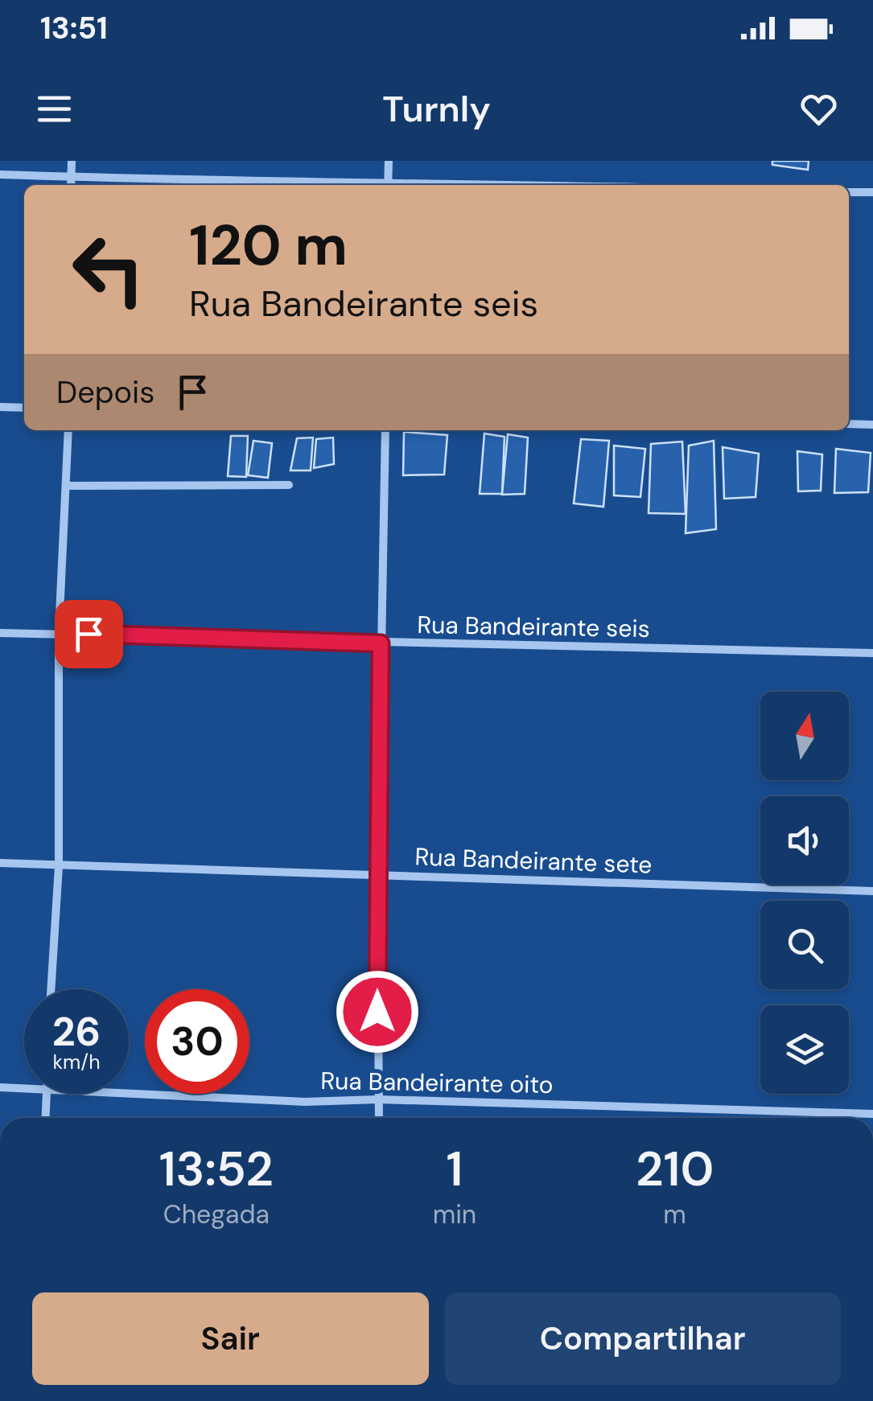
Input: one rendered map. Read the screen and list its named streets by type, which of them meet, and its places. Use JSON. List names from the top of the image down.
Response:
{
  "streets": {
    "street": ["Rua Bandeirante seis", "Rua Bandeirante sete", "Rua Bandeirante oito"]
  },
  "north": "top",
  "page": {
    "status": "13:51",
    "header": "Turnly",
    "turn": ["120 m", "Rua Bandeirante seis"],
    "then": "Depois",
    "speed": "26 km/h",
    "limit": "30",
    "eta": [
      "13:52",
      "Chegada",
      "1",
      "min",
      "210",
      "m"
    ],
    "buttons": ["Sair", "Compartilhar"]
  }
}
